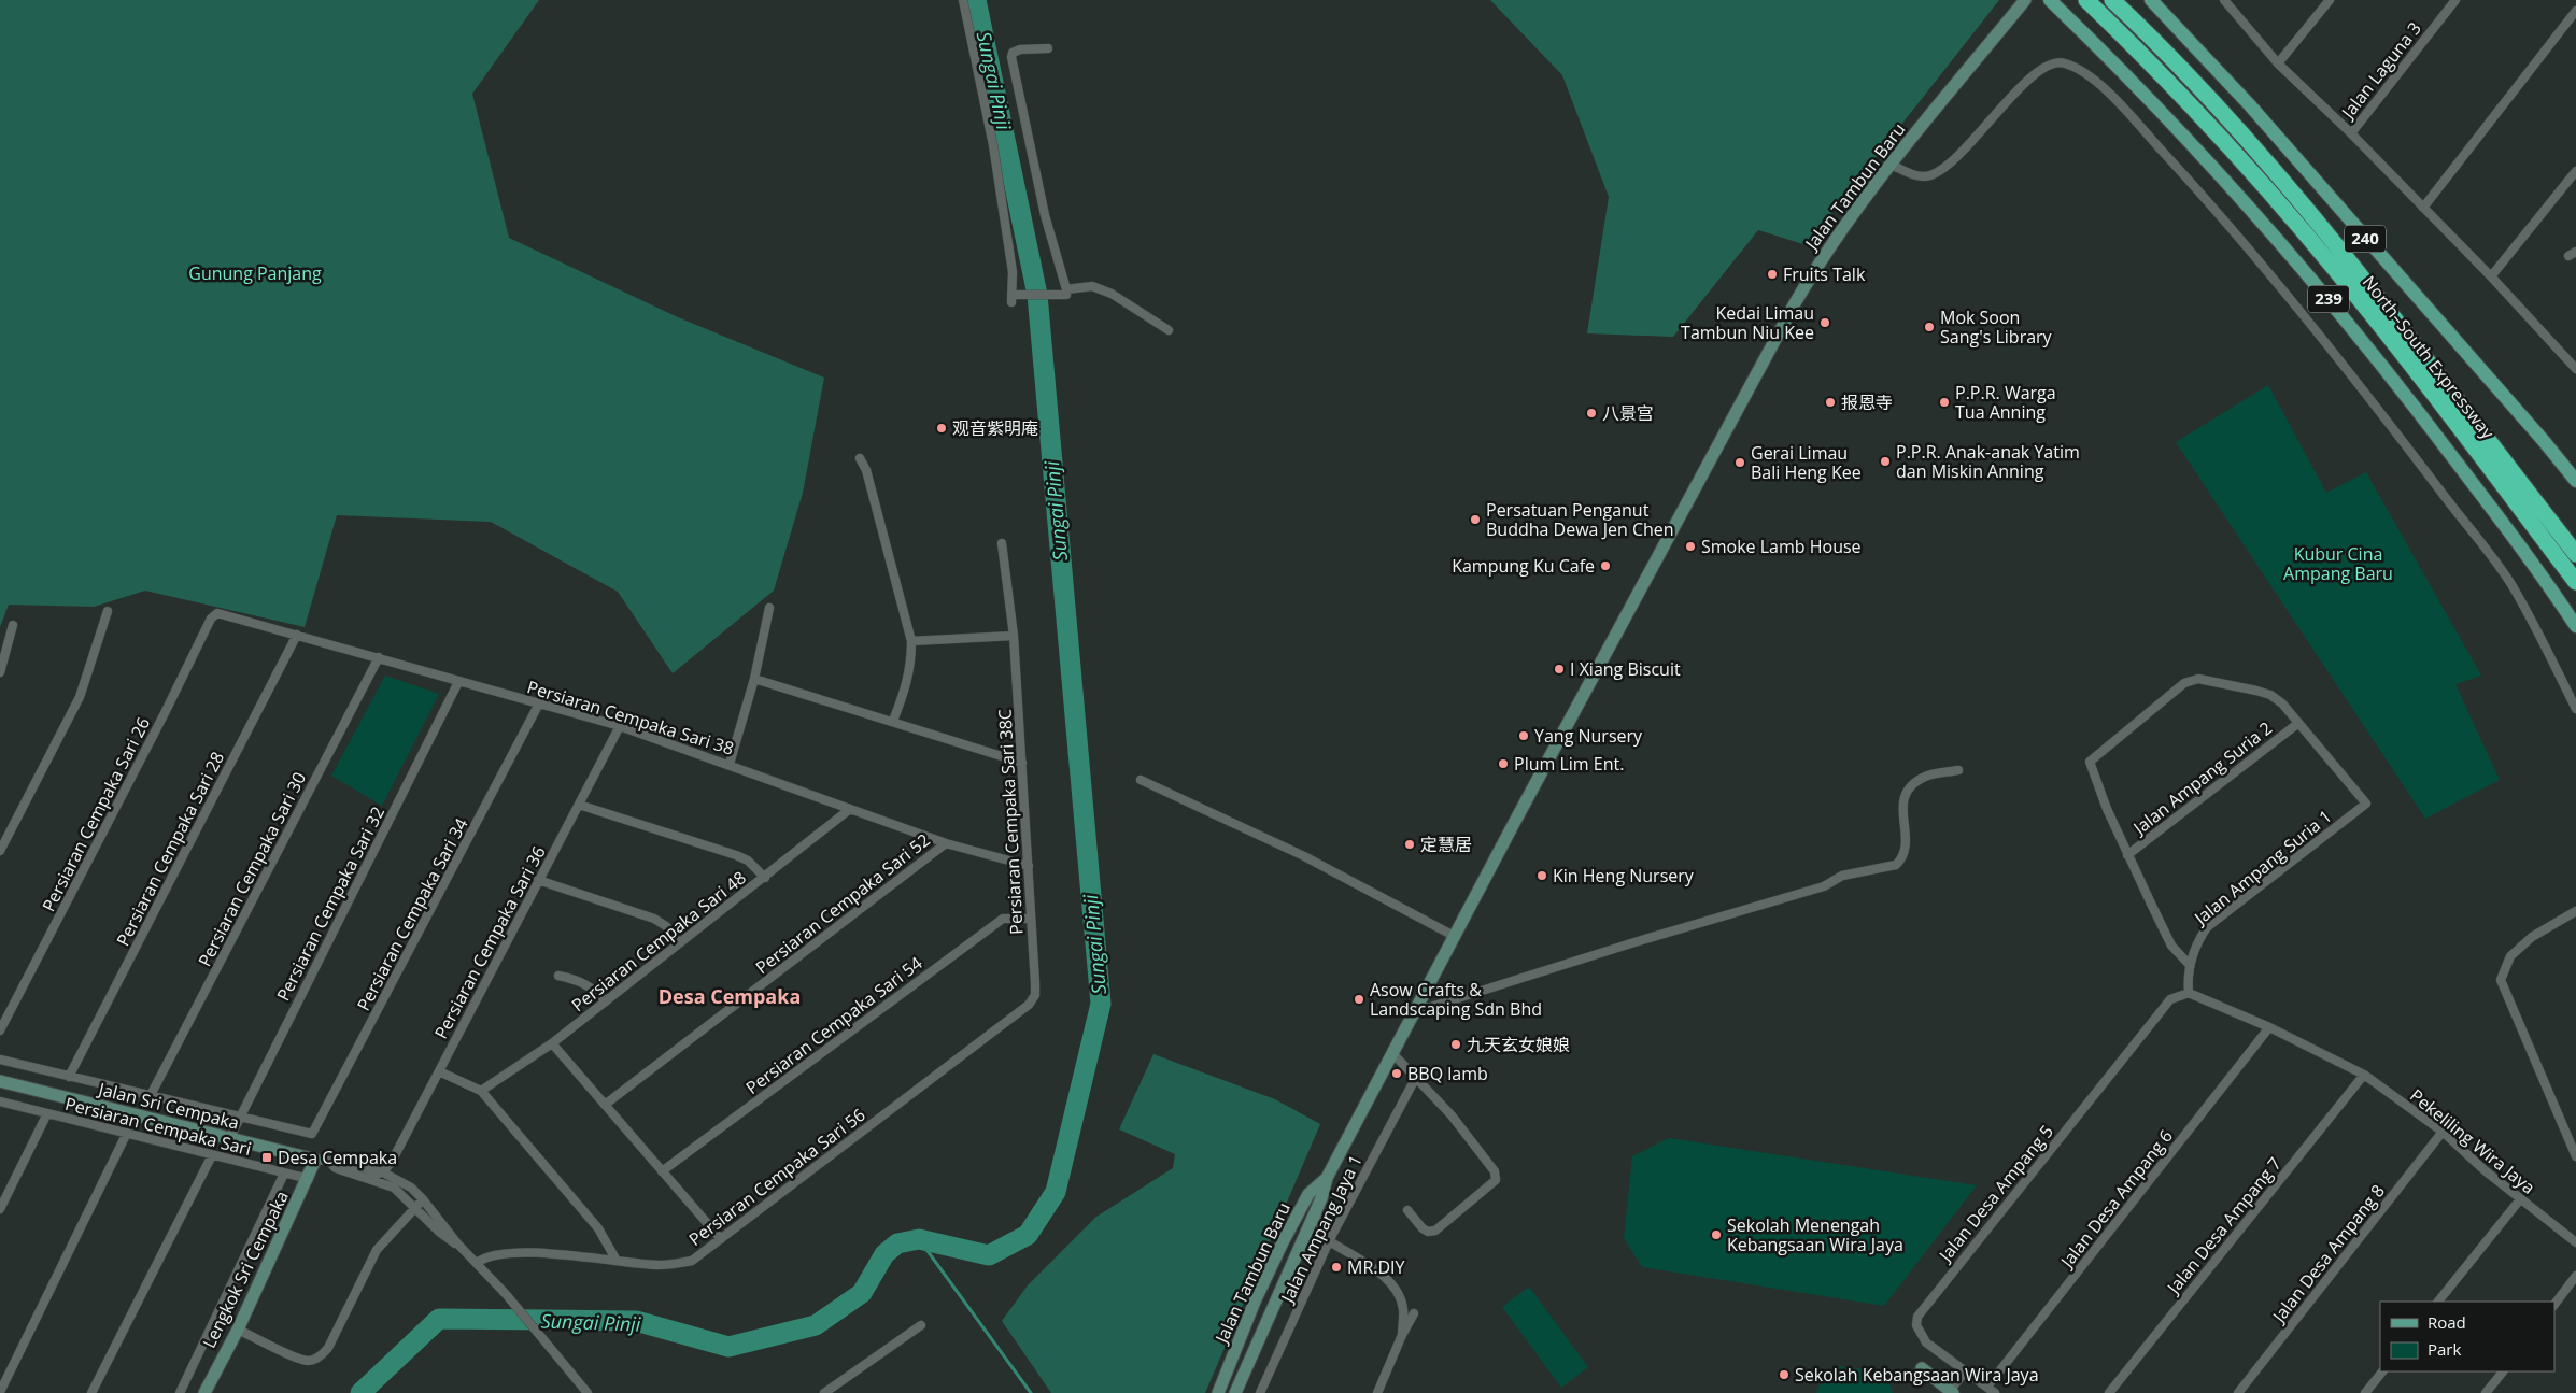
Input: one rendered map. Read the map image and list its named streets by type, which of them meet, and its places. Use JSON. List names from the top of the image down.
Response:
{
  "streets": {
    "highway": ["North–South Expressway"],
    "main road": [
      "Jalan Tambun Baru",
      "240",
      "239",
      "Jalan Sri Cempaka",
      "Lengkok Sri Cempaka"
    ],
    "street": [
      "Jalan Laguna 3",
      "Persiaran Cempaka Sari 38",
      "Jalan Ampang Suria 2",
      "Persiaran Cempaka Sari 26",
      "Persiaran Cempaka Sari 38C",
      "Persiaran Cempaka Sari 28",
      "Jalan Ampang Suria 1",
      "Persiaran Cempaka Sari 30",
      "Persiaran Cempaka Sari 32",
      "Persiaran Cempaka Sari 52",
      "Persiaran Cempaka Sari 34",
      "Persiaran Cempaka Sari 48",
      "Persiaran Cempaka Sari 36",
      "Persiaran Cempaka Sari 54",
      "Persiaran Cempaka Sari",
      "Pekeliling Wira Jaya",
      "Persiaran Cempaka Sari 56",
      "Jalan Desa Ampang 5",
      "Jalan Desa Ampang 6",
      "Jalan Desa Ampang 7",
      "Jalan Ampang Jaya 1",
      "Jalan Desa Ampang 8"
    ]
  },
  "crossings": [
    ["Persiaran Cempaka Sari 38", "Persiaran Cempaka Sari 26"],
    ["Persiaran Cempaka Sari 38", "Persiaran Cempaka Sari 38C"],
    ["Persiaran Cempaka Sari 38", "Persiaran Cempaka Sari 28"],
    ["Persiaran Cempaka Sari 38", "Persiaran Cempaka Sari 30"],
    ["Persiaran Cempaka Sari 38", "Persiaran Cempaka Sari 32"],
    ["Persiaran Cempaka Sari 38", "Persiaran Cempaka Sari 52"],
    ["Persiaran Cempaka Sari 38", "Persiaran Cempaka Sari 34"],
    ["Persiaran Cempaka Sari 38", "Persiaran Cempaka Sari 48"],
    ["Persiaran Cempaka Sari 38", "Persiaran Cempaka Sari 36"],
    ["Jalan Ampang Suria 2", "Jalan Ampang Suria 1"],
    ["Persiaran Cempaka Sari 38C", "Persiaran Cempaka Sari 54"],
    ["Persiaran Cempaka Sari 38C", "Persiaran Cempaka Sari 56"],
    ["Jalan Ampang Suria 1", "Pekeliling Wira Jaya"],
    ["Jalan Ampang Suria 1", "Jalan Desa Ampang 5"],
    ["Persiaran Cempaka Sari 32", "Persiaran Cempaka Sari 34"],
    ["Persiaran Cempaka Sari 32", "Jalan Sri Cempaka"],
    ["Persiaran Cempaka Sari 36", "Jalan Sri Cempaka"],
    ["Jalan Sri Cempaka", "Persiaran Cempaka Sari 56"],
    ["Jalan Sri Cempaka", "Lengkok Sri Cempaka"],
    ["Persiaran Cempaka Sari", "Lengkok Sri Cempaka"],
    ["Pekeliling Wira Jaya", "Jalan Desa Ampang 5"],
    ["Pekeliling Wira Jaya", "Jalan Desa Ampang 6"],
    ["Pekeliling Wira Jaya", "Jalan Desa Ampang 7"],
    ["Pekeliling Wira Jaya", "Jalan Desa Ampang 8"],
    ["Jalan Desa Ampang 5", "Jalan Desa Ampang 6"]
  ],
  "districts": ["Desa Cempaka"],
  "water": ["Sungai Pinji"],
  "parks": ["Gunung Panjang", "Kubur Cina Ampang Baru"],
  "places": {
    "other": [
      "Fruits Talk",
      "Kedai Limau Tambun Niu Kee",
      "Mok Soon Sang's Library",
      "报恩寺",
      "P.P.R. Warga Tua Anning",
      "八景宫",
      "观音紫明庵",
      "P.P.R. Anak-anak Yatim dan Miskin Anning",
      "Gerai Limau Bali Heng Kee",
      "Persatuan Penganut Buddha Dewa Jen Chen",
      "Smoke Lamb House",
      "Kampung Ku Cafe",
      "I Xiang Biscuit",
      "Yang Nursery",
      "Plum Lim Ent.",
      "定慧居",
      "Kin Heng Nursery",
      "Asow Crafts & Landscaping Sdn Bhd",
      "九天玄女娘娘",
      "BBQ lamb",
      "Sekolah Menengah Kebangsaan Wira Jaya",
      "MR.DIY",
      "Sekolah Kebangsaan Wira Jaya"
    ],
    "transit": ["Desa Cempaka"]
  },
  "legend": ["Road", "Park"]
}
